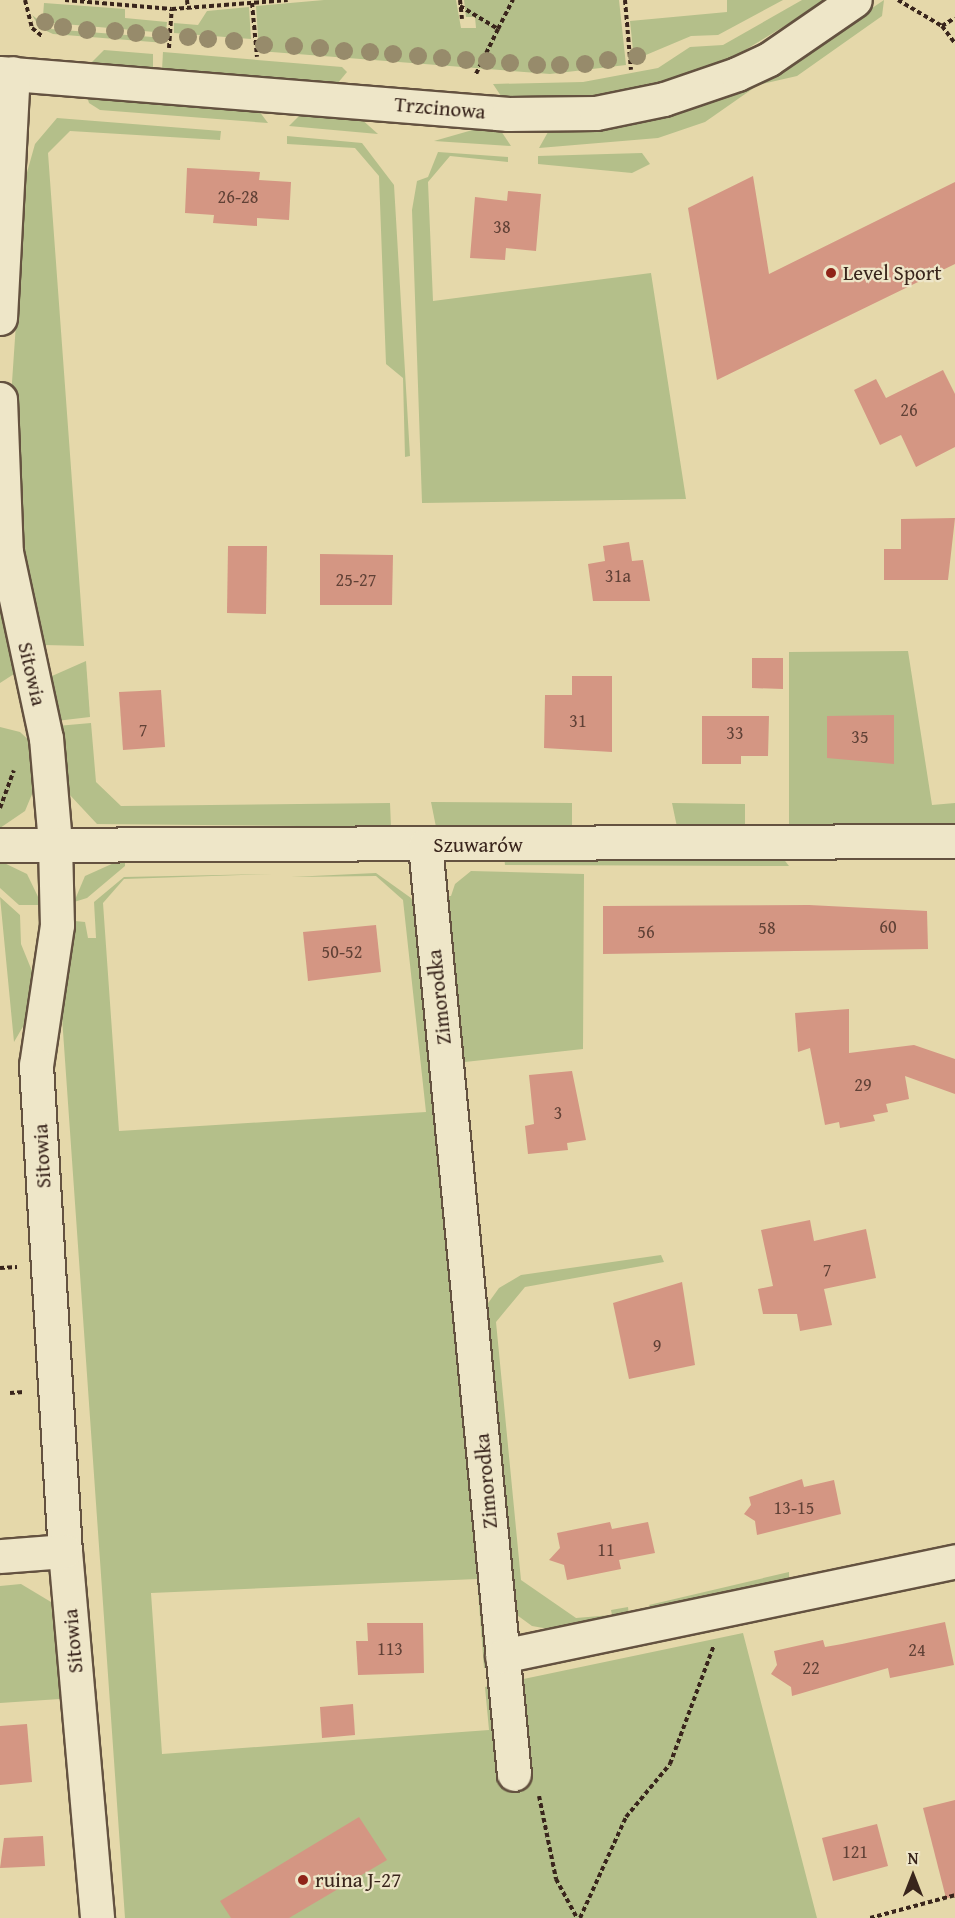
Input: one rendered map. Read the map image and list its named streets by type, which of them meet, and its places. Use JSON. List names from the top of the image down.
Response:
{
  "streets": {
    "street": [
      "Trzcinowa",
      "Sitowia",
      "Szuwarów",
      "Zimorodka"
    ]
  },
  "crossings": [
    ["Sitowia", "Szuwarów"],
    ["Szuwarów", "Zimorodka"]
  ],
  "places": ["Level Sport", "ruina J-27"],
  "house_numbers": [
    "26-28",
    "38",
    "26",
    "31a",
    "25-27",
    "31",
    "7",
    "33",
    "35",
    "60",
    "58",
    "56",
    "50-52",
    "29",
    "3",
    "7",
    "9",
    "13-15",
    "11",
    "113",
    "24",
    "22",
    "121"
  ],
  "north": "top"
}
